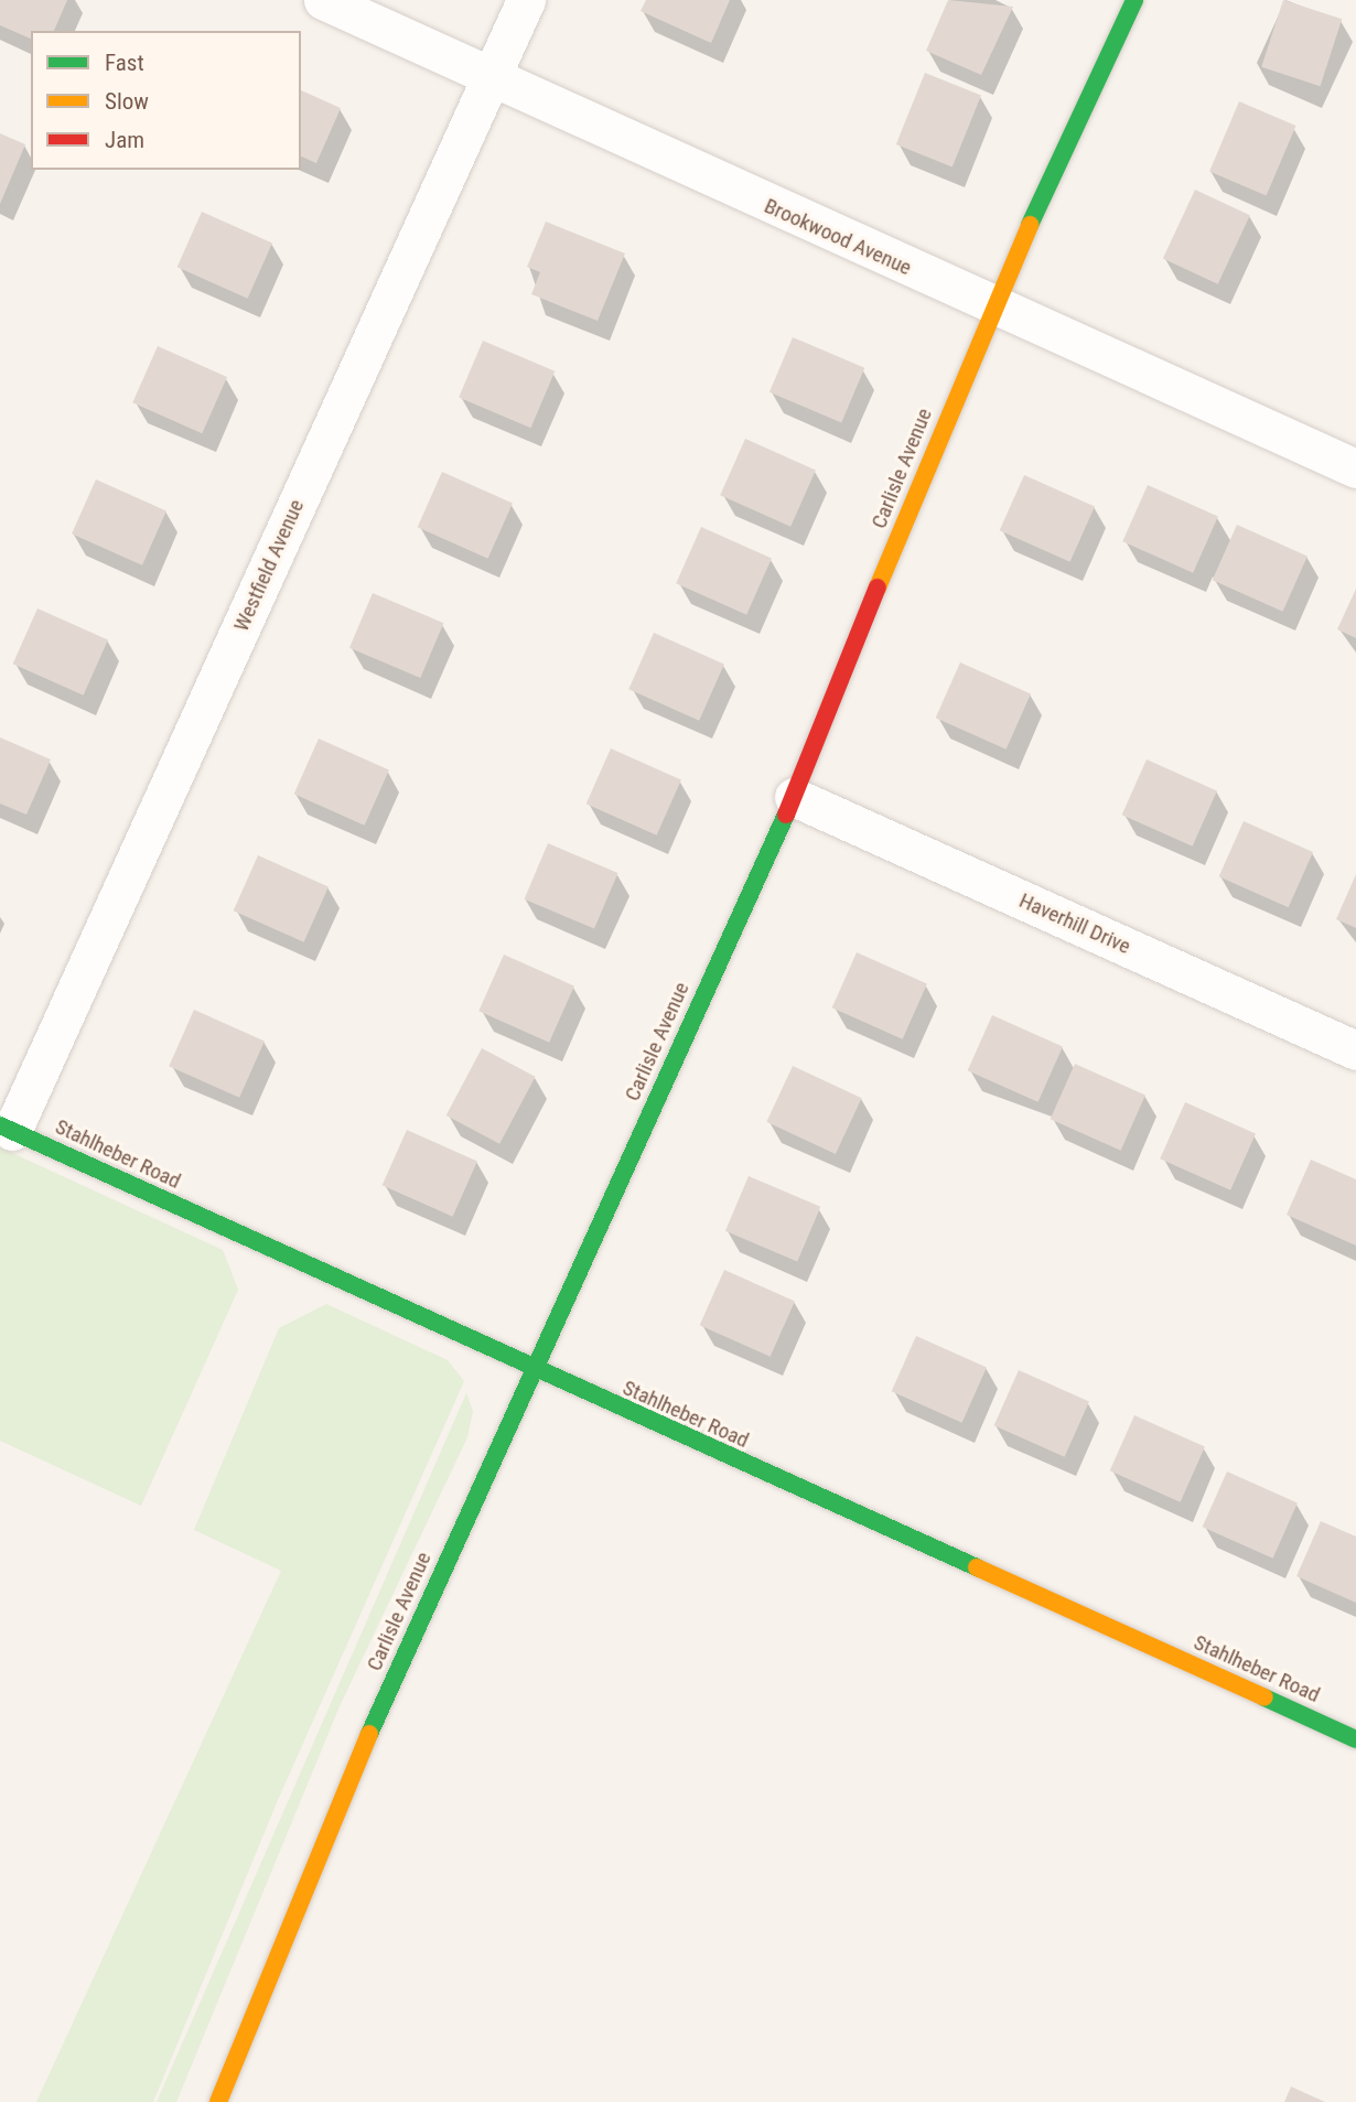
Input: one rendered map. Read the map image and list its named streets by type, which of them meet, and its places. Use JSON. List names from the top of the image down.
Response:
{
  "streets": {
    "street": [
      "Brookwood Avenue",
      "Carlisle Avenue",
      "Westfield Avenue",
      "Haverhill Drive",
      "Stahlheber Road"
    ]
  },
  "crossings": [
    ["Brookwood Avenue", "Carlisle Avenue"],
    ["Brookwood Avenue", "Westfield Avenue"],
    ["Carlisle Avenue", "Haverhill Drive"],
    ["Carlisle Avenue", "Stahlheber Road"],
    ["Westfield Avenue", "Stahlheber Road"]
  ],
  "legend": ["Fast", "Slow", "Jam"]
}
